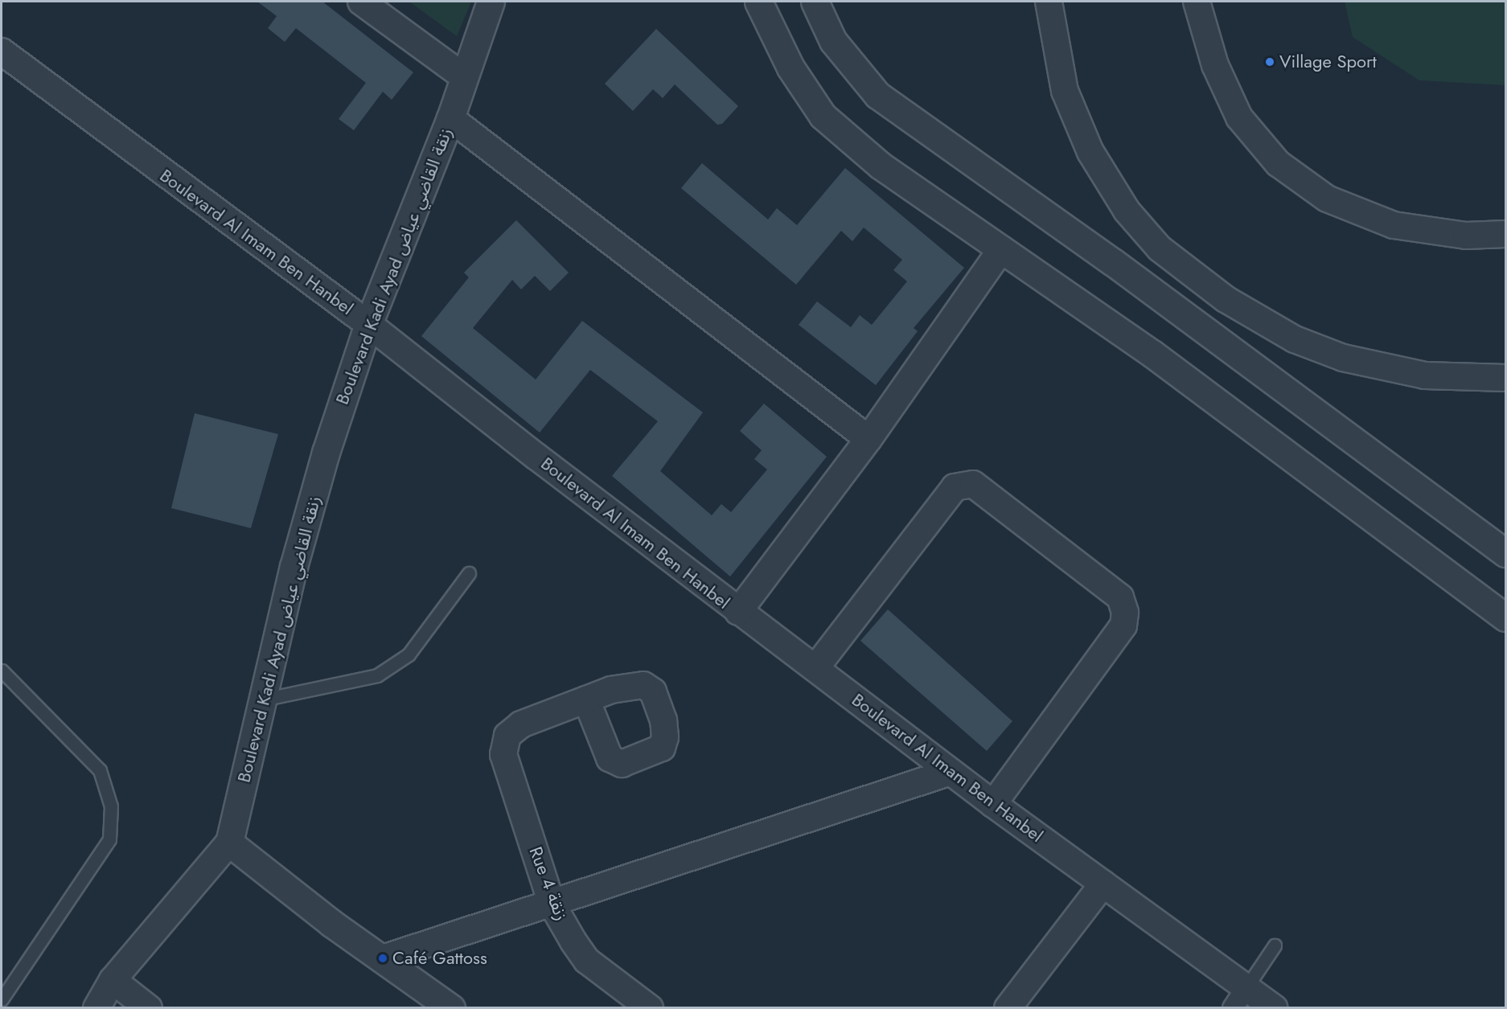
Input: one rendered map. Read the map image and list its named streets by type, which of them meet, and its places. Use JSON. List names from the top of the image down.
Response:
{
  "streets": {
    "street": ["Boulevard Al Imam Ben Hanbel", "Boulevard Kadi Ayad زنقة القاضي عياض", "Rue 4 زنقة"]
  },
  "crossings": [
    ["Boulevard Al Imam Ben Hanbel", "Boulevard Kadi Ayad زنقة القاضي عياض"]
  ],
  "places": ["Village Sport", "Café Gattoss"]
}
